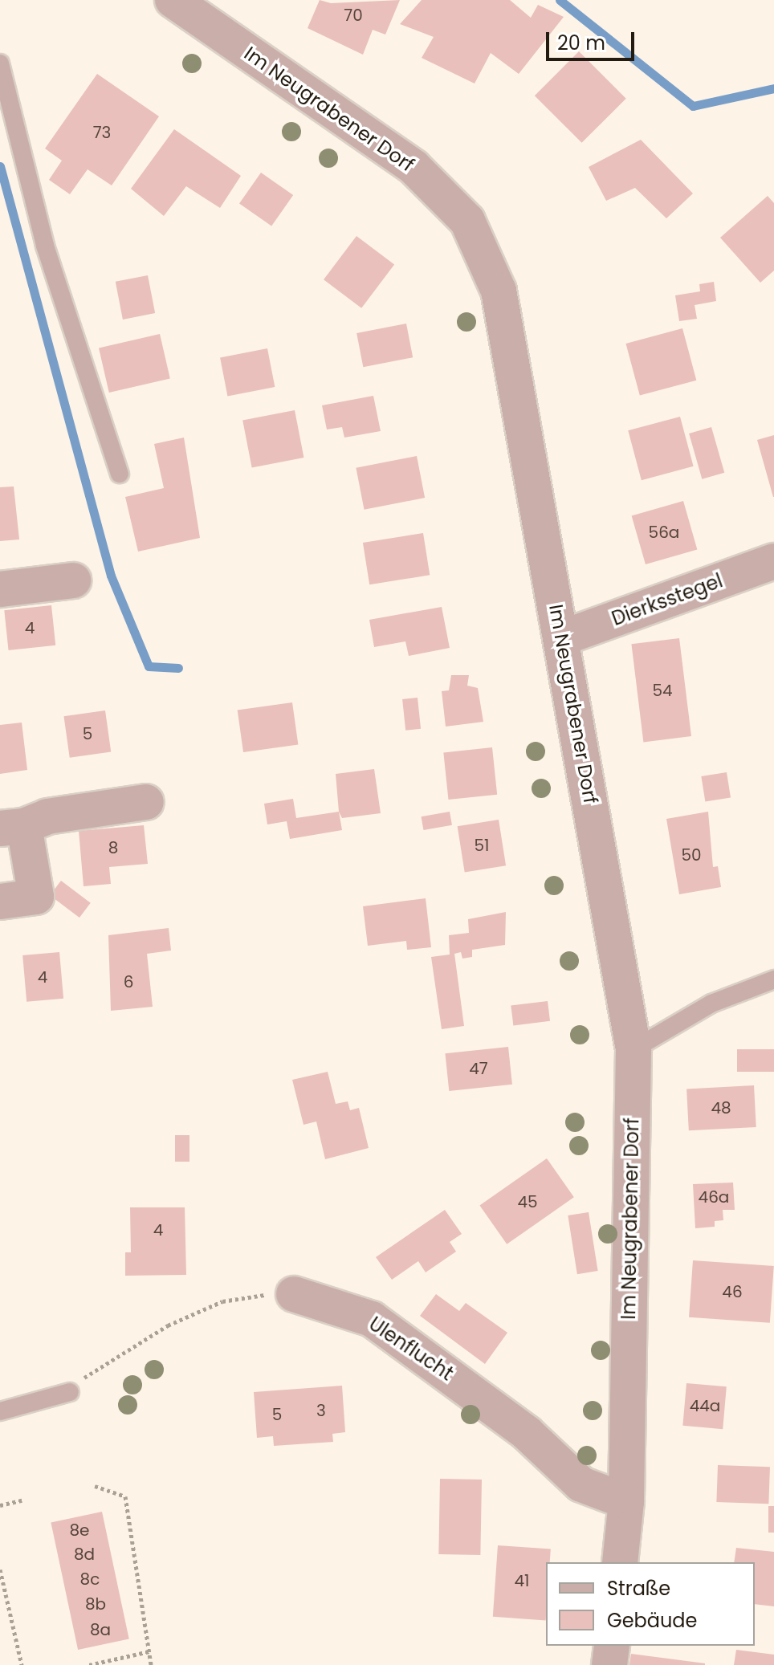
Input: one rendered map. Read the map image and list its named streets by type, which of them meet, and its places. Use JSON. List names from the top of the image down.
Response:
{
  "streets": {
    "street": ["Im Neugrabener Dorf", "Dierksstegel", "Ulenflucht"]
  },
  "crossings": [
    ["Im Neugrabener Dorf", "Dierksstegel"],
    ["Im Neugrabener Dorf", "Ulenflucht"]
  ],
  "house_numbers": [
    "70",
    "73",
    "56a",
    "4",
    "54",
    "5",
    "51",
    "8",
    "50",
    "4",
    "6",
    "47",
    "48",
    "46a",
    "45",
    "4",
    "46",
    "44a",
    "3",
    "5",
    "8e",
    "8d",
    "8c",
    "41",
    "8b",
    "8a"
  ],
  "legend": ["Straße", "Gebäude"],
  "scale_bar": "20 m"
}
